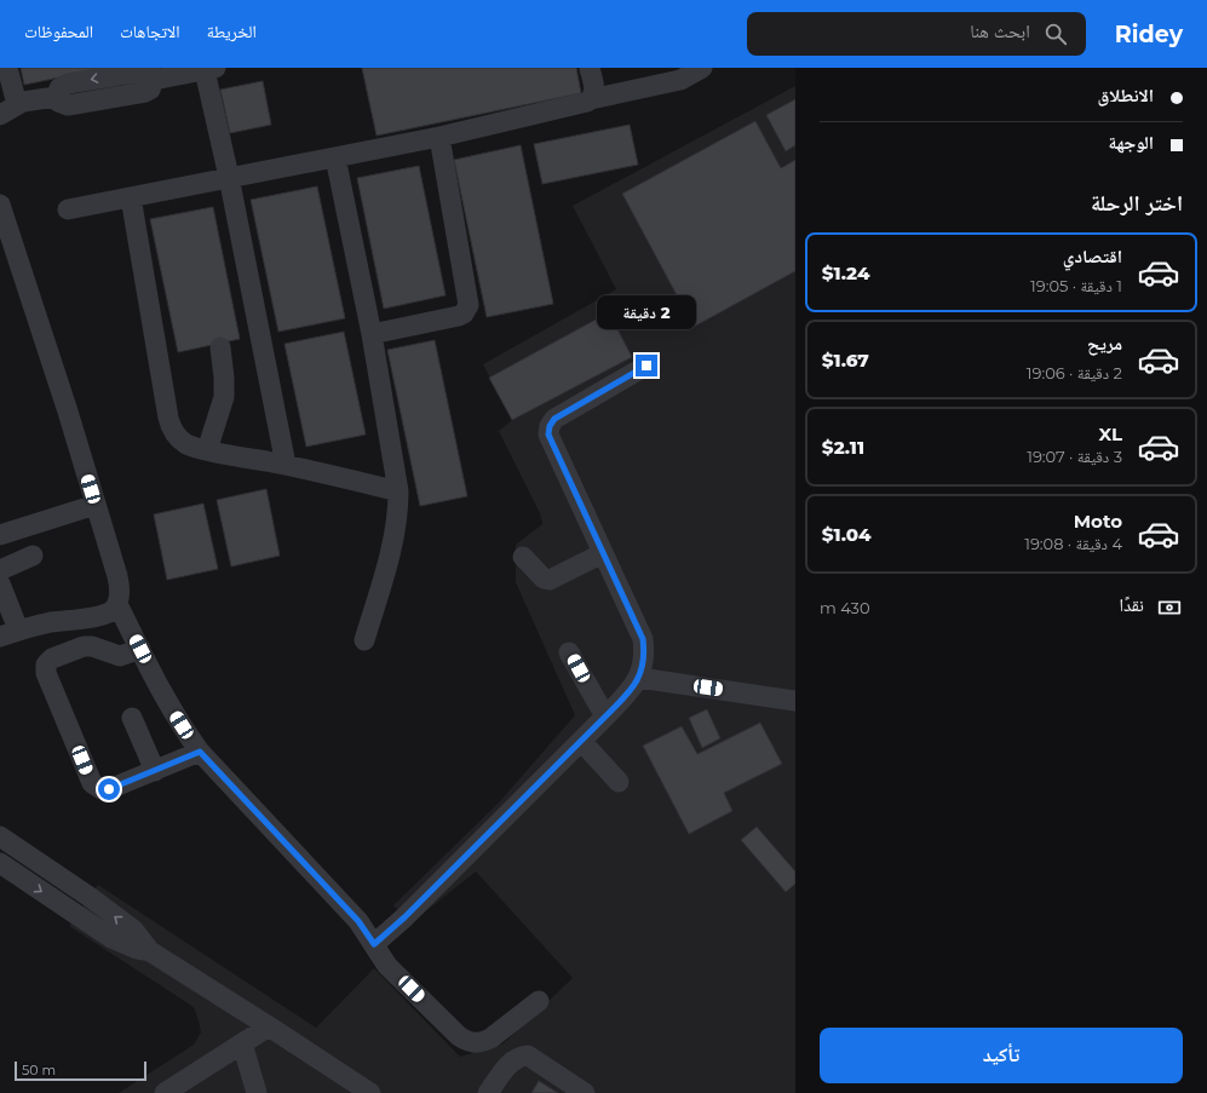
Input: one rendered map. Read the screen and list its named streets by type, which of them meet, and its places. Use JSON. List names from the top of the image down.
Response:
{
  "scale_bar": "50 m",
  "page": {
    "header": "Ridey",
    "search": "ابحث هنا",
    "nav": ["الخريطة", "الاتجاهات", "المحفوظات"],
    "banner": ["الانطلاق", "الوجهة"],
    "heading": "اختر الرحلة",
    "list": [
      {
        "name": "اقتصادي",
        "note": "1 دقيقة · 19:05",
        "value": "$1.24"
      },
      {
        "name": "مريح",
        "note": "2 دقيقة · 19:06",
        "value": "$1.67"
      },
      {
        "name": "XL",
        "note": "3 دقيقة · 19:07",
        "value": "$2.11"
      },
      {
        "name": "Moto",
        "note": "4 دقيقة · 19:08",
        "value": "$1.04"
      }
    ],
    "bubble": "2 دقيقة",
    "pay": ["نقدًا", "430 m"],
    "buttons": "تأكيد",
    "scale": "50 m"
  }
}
